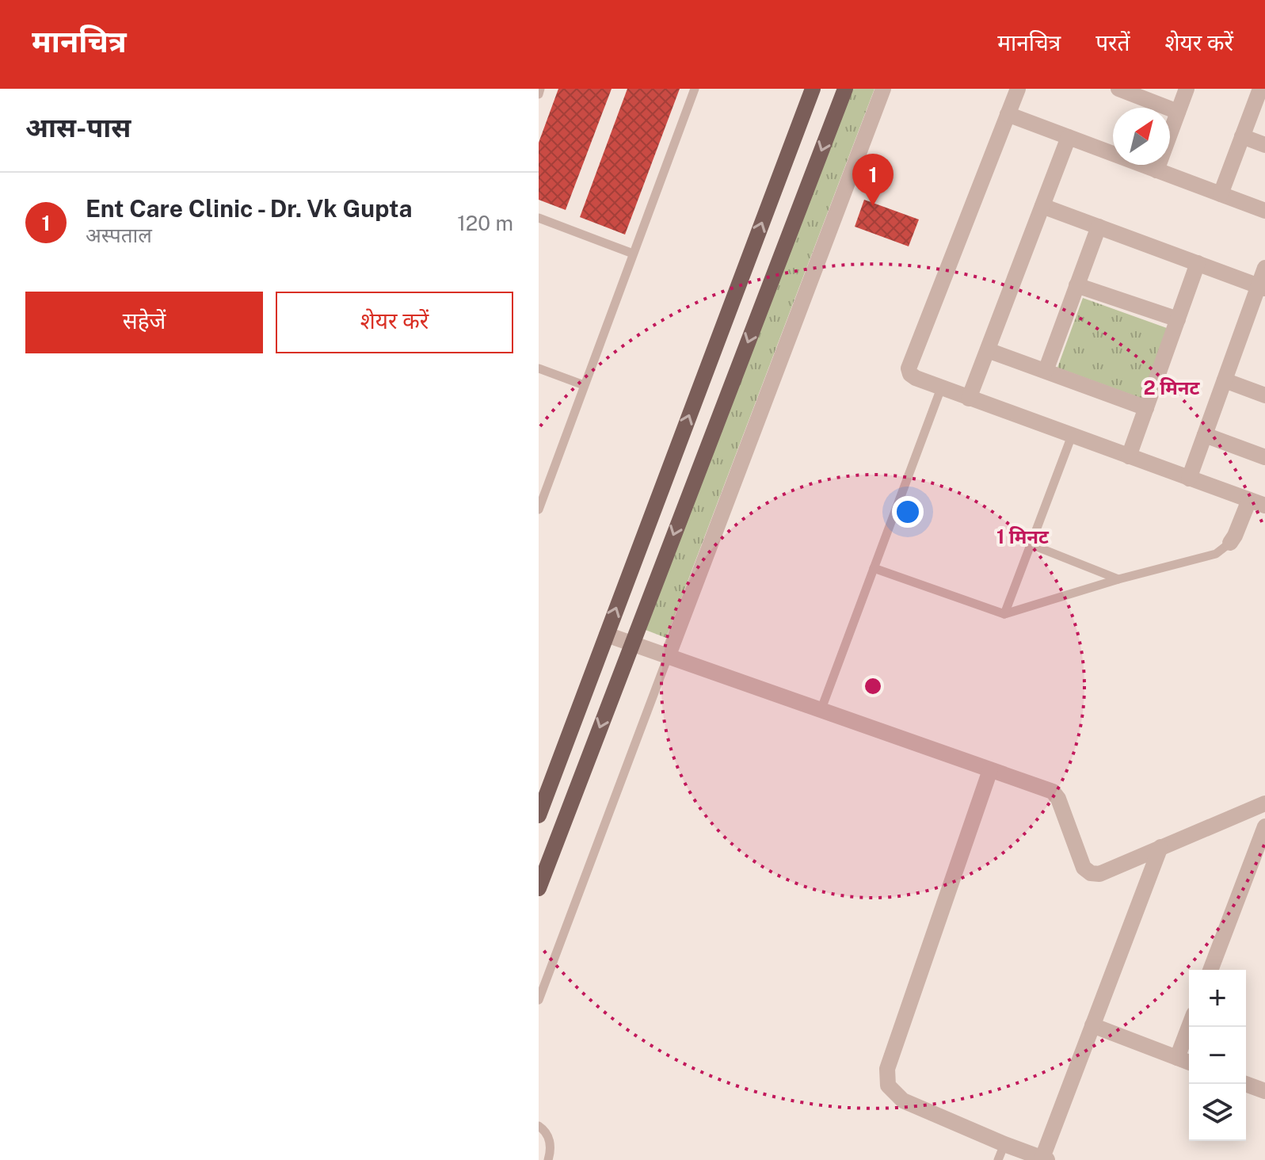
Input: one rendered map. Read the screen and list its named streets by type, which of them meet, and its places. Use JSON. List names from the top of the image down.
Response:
{
  "north": "top right",
  "page": {
    "header": "मानचित्र",
    "nav": ["मानचित्र", "परतें", "शेयर करें"],
    "heading": "आस-पास",
    "pins": "1",
    "list": [
      {
        "mark": "1",
        "name": "Ent Care Clinic - Dr. Vk Gupta",
        "note": "अस्पताल",
        "value": "120 m"
      }
    ],
    "buttons": ["सहेजें", "शेयर करें"],
    "map_buttons": ["+", "−"]
  },
  "rings": ["2 मिनट", "1 मिनट"]
}
